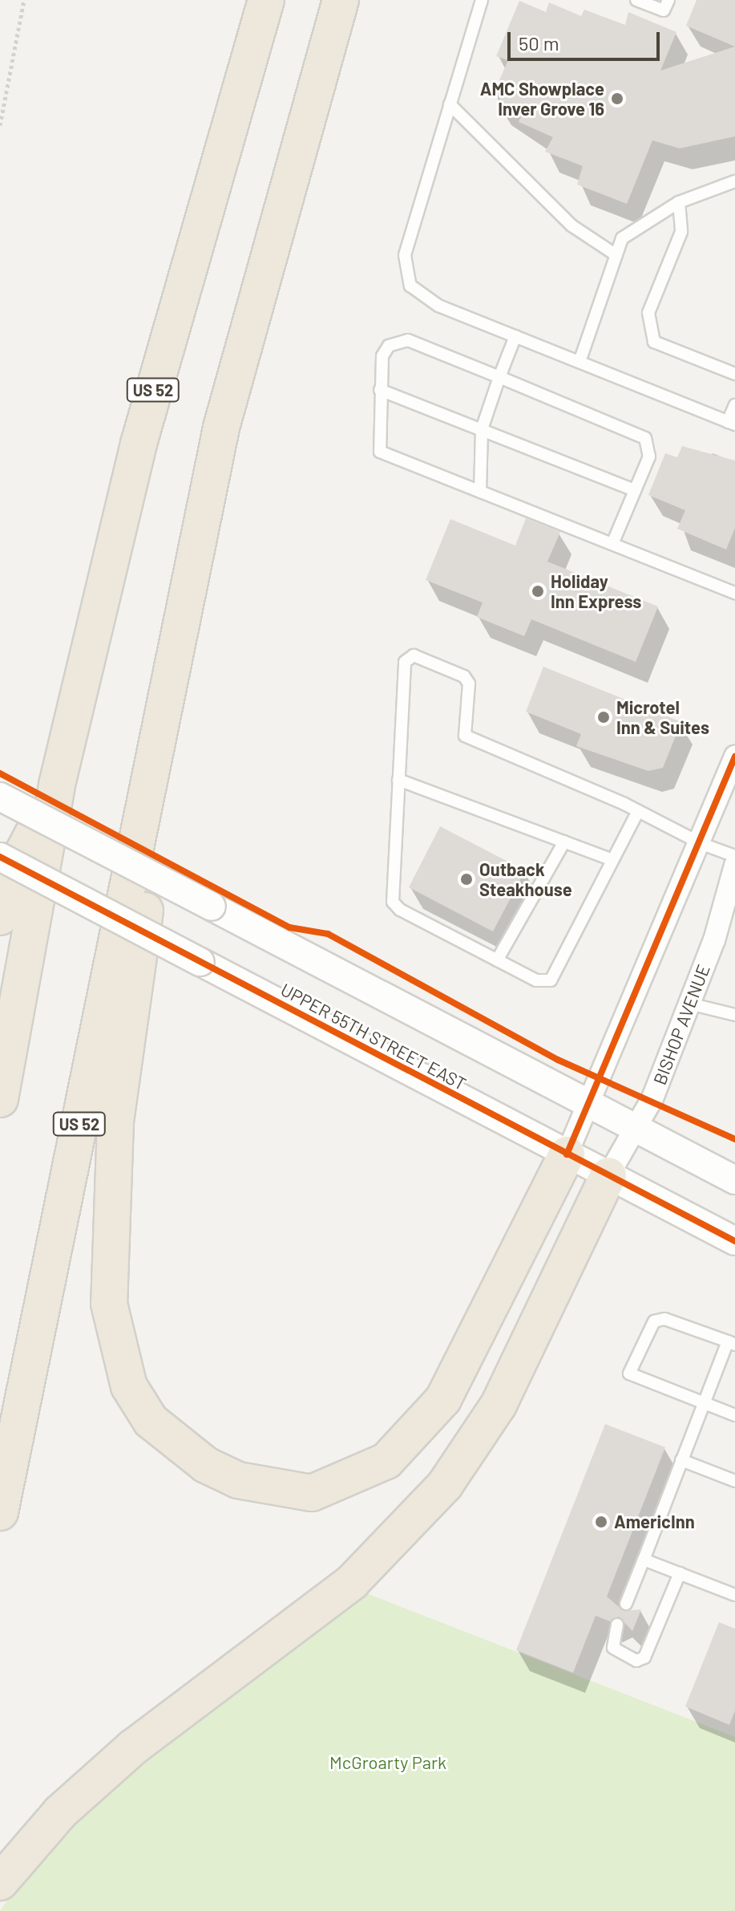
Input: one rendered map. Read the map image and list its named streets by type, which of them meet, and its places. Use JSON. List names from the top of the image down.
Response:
{
  "streets": {
    "highway": ["US 52"],
    "street": ["BISHOP AVENUE", "UPPER 55TH STREET EAST"]
  },
  "crossings": [
    ["BISHOP AVENUE", "UPPER 55TH STREET EAST"]
  ],
  "parks": ["McGroarty Park"],
  "places": [
    "AMC Showplace Inver Grove 16",
    "Holiday Inn Express",
    "Microtel Inn & Suites",
    "Outback Steakhouse",
    "AmericInn"
  ],
  "scale_bar": "50 m"
}
